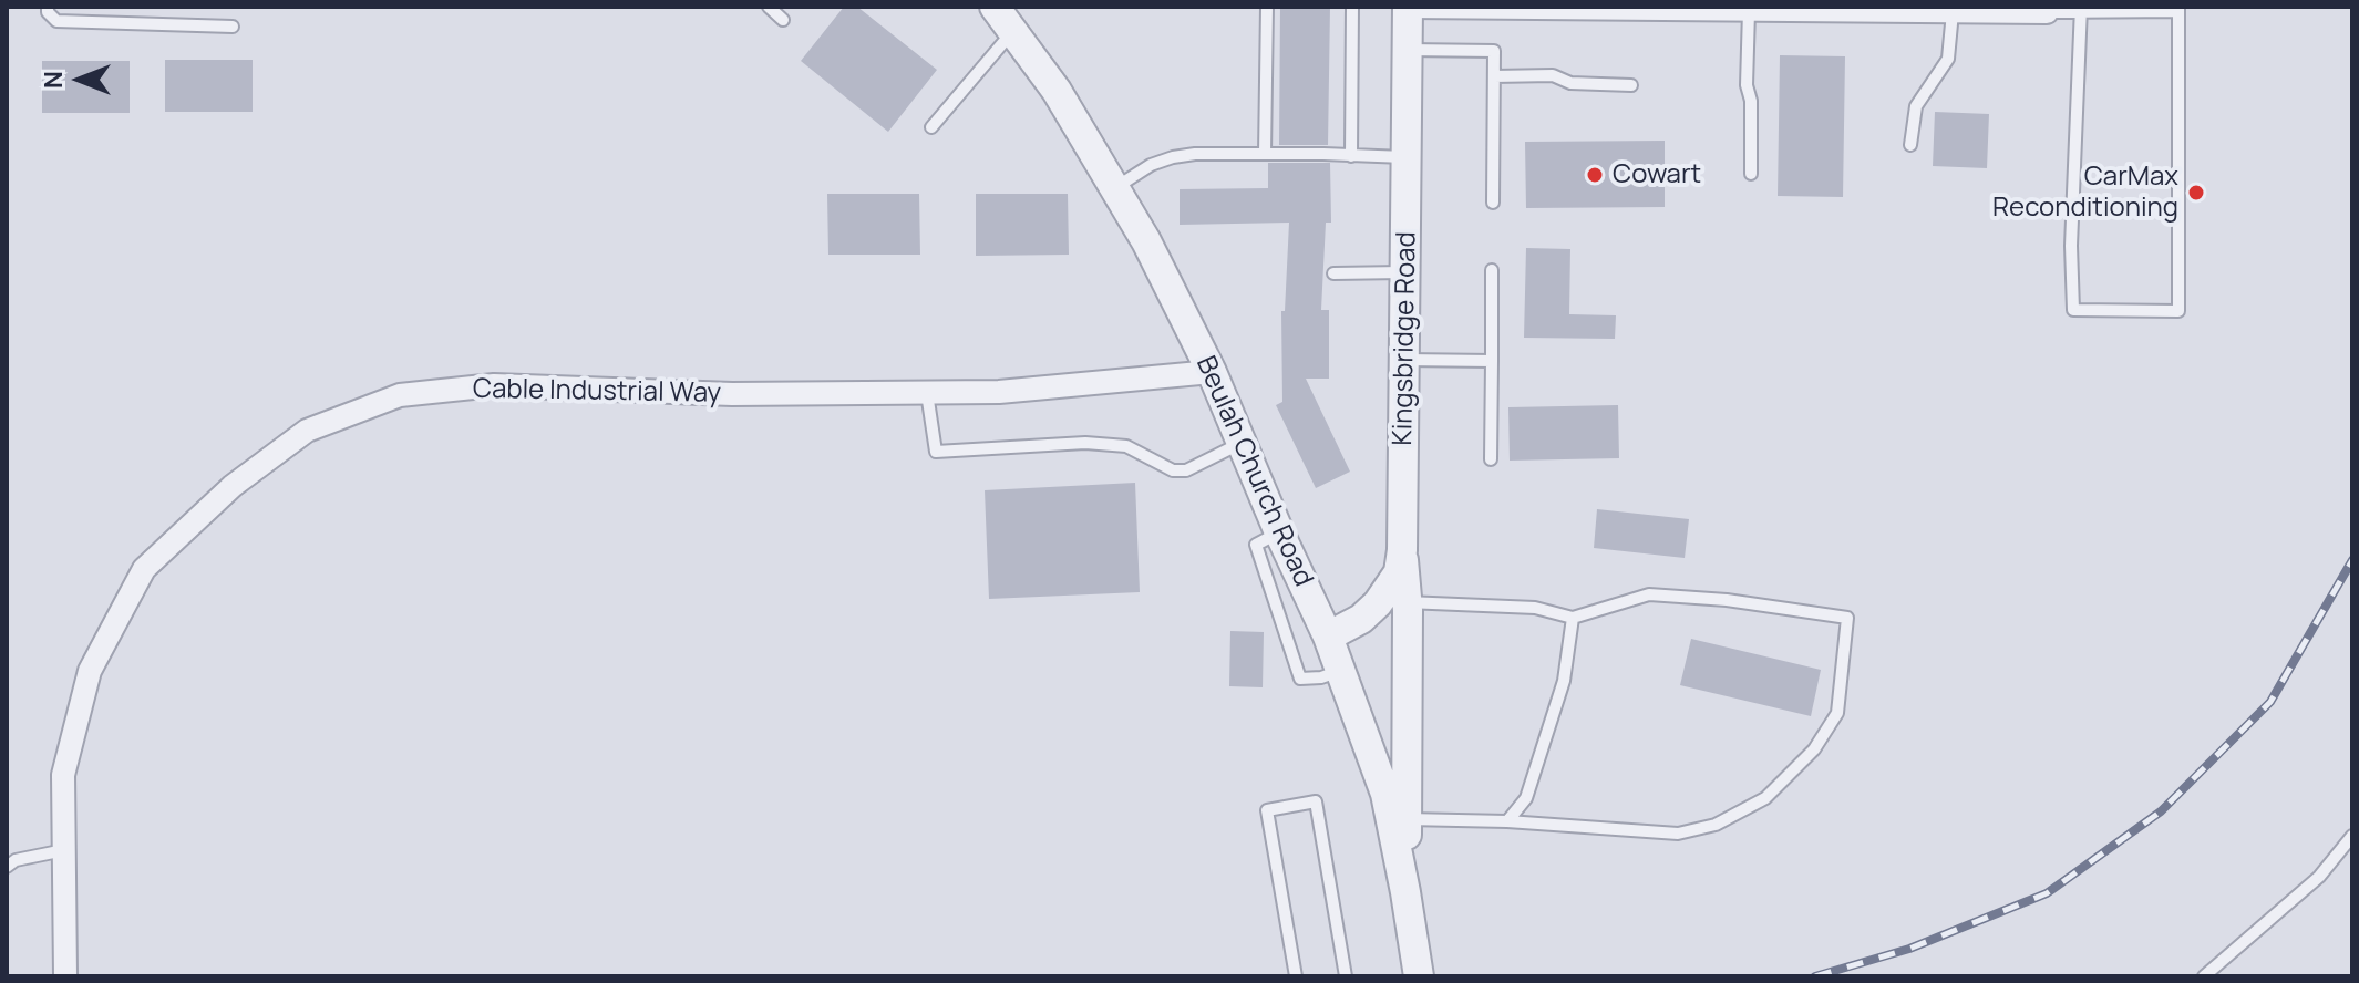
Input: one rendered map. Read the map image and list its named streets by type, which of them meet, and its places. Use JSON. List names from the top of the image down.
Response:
{
  "streets": {
    "street": ["Kingsbridge Road", "Cable Industrial Way", "Beulah Church Road"]
  },
  "crossings": [
    ["Kingsbridge Road", "Beulah Church Road"],
    ["Cable Industrial Way", "Beulah Church Road"]
  ],
  "places": ["Cowart", "CarMax Reconditioning"],
  "north": "left"
}
